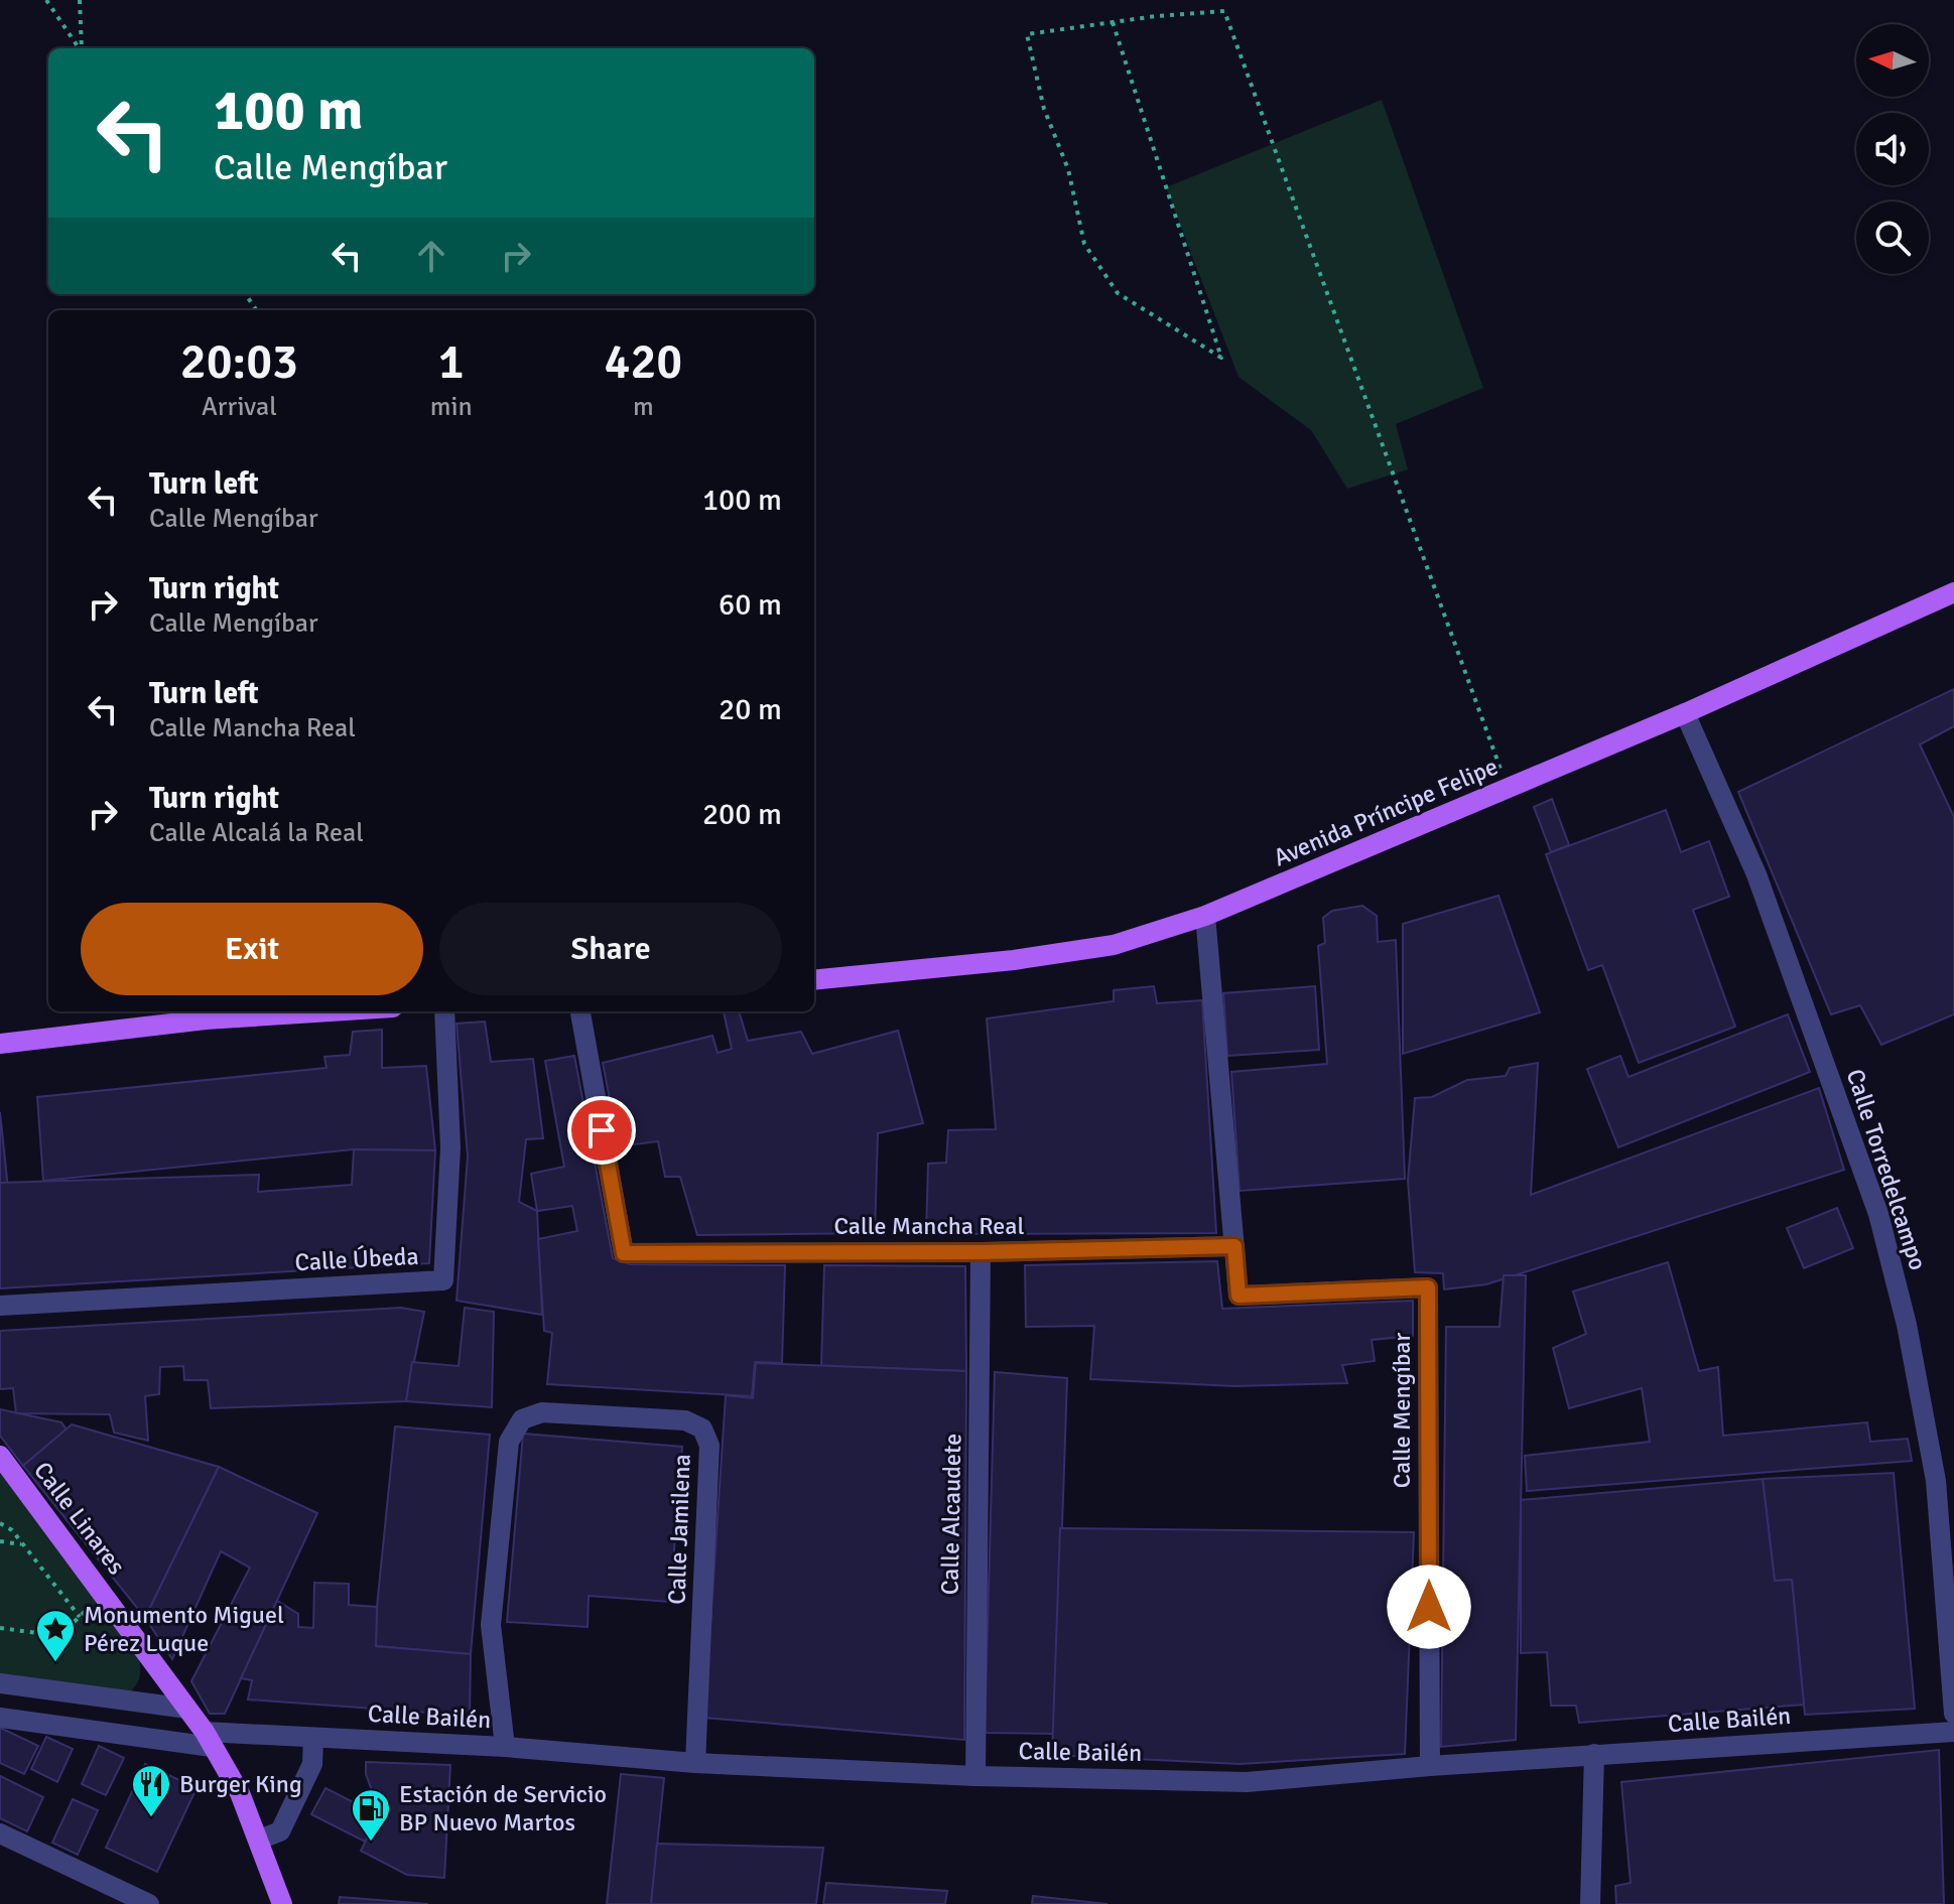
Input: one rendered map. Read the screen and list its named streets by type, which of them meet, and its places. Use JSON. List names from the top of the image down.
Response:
{
  "streets": {
    "main road": ["Avenida Príncipe Felipe", "Calle Linares"],
    "street": [
      "Calle Torredelcampo",
      "Calle Mancha Real",
      "Calle Úbeda",
      "Calle Mengíbar",
      "Calle Alcaudete",
      "Calle Jamilena",
      "Calle Bailén"
    ]
  },
  "crossings": [
    ["Avenida Príncipe Felipe", "Calle Torredelcampo"],
    ["Avenida Príncipe Felipe", "Calle Mengíbar"],
    ["Calle Mancha Real", "Calle Mengíbar"],
    ["Calle Mancha Real", "Calle Alcaudete"],
    ["Calle Mengíbar", "Calle Bailén"],
    ["Calle Alcaudete", "Calle Bailén"],
    ["Calle Linares", "Calle Bailén"],
    ["Calle Jamilena", "Calle Bailén"]
  ],
  "places": {
    "place": ["Monumento Miguel Pérez Luque"],
    "restaurant": ["Burger King"],
    "fuel station": ["Estación de Servicio BP Nuevo Martos"]
  },
  "north": "left",
  "page": {
    "turn": ["100 m", "Calle Mengíbar"],
    "eta": [
      "20:03",
      "Arrival",
      "1",
      "min",
      "420",
      "m"
    ],
    "list": [
      {
        "name": "Turn left",
        "note": "Calle Mengíbar",
        "value": "100 m"
      },
      {
        "name": "Turn right",
        "note": "Calle Mengíbar",
        "value": "60 m"
      },
      {
        "name": "Turn left",
        "note": "Calle Mancha Real",
        "value": "20 m"
      },
      {
        "name": "Turn right",
        "note": "Calle Alcalá la Real",
        "value": "200 m"
      }
    ],
    "buttons": ["Exit", "Share"]
  }
}
